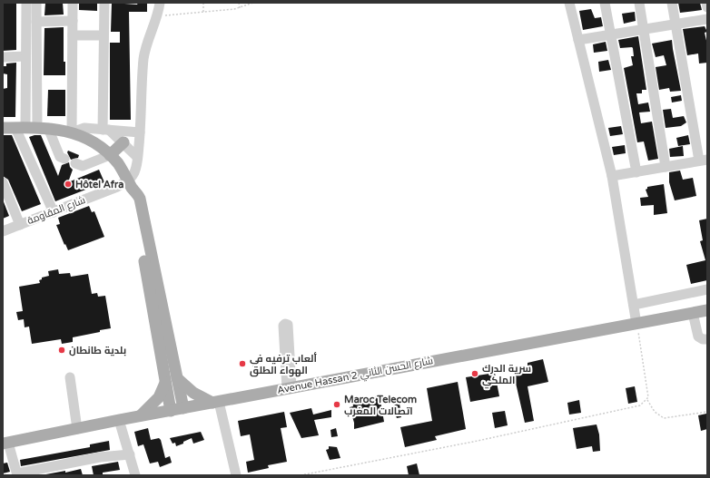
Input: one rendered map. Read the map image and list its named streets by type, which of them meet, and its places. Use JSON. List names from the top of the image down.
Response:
{
  "streets": {
    "main road": ["Avenue Hassan 2 شارع الحسن الثاني"],
    "street": ["شارع المقاومة"]
  },
  "places": [
    "Hôtel Afra",
    "بلدية طانطان",
    "ألعاب ترفيه في الهواء الطلق",
    "سرية الدرك الملكي",
    "Maroc Telecom اتصالات المغرب"
  ]
}
